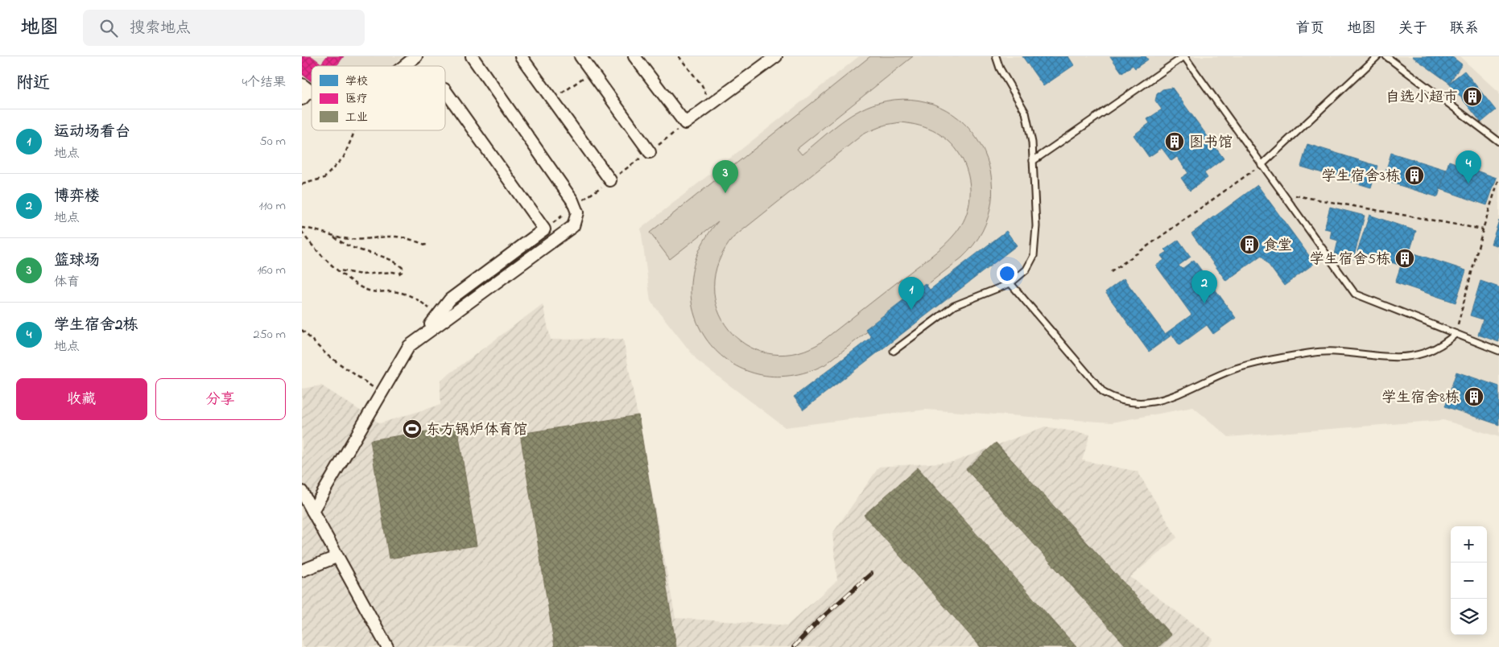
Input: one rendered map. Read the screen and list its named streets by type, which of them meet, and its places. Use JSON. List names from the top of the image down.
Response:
{
  "places": {
    "building": [
      "自选小超市",
      "图书馆",
      "学生宿舍3栋",
      "食堂",
      "学生宿舍5栋",
      "学生宿舍8栋"
    ],
    "sports": ["东方锅炉体育馆"]
  },
  "legend": ["学校", "医疗", "工业"],
  "page": {
    "header": "地图",
    "search": "搜索地点",
    "nav": [
      "首页",
      "地图",
      "关于",
      "联系"
    ],
    "heading": ["附近", "4个结果"],
    "list": [
      {
        "mark": "1",
        "name": "运动场看台",
        "note": "地点",
        "value": "50 m"
      },
      {
        "mark": "2",
        "name": "博弈楼",
        "note": "地点",
        "value": "110 m"
      },
      {
        "mark": "3",
        "name": "篮球场",
        "note": "体育",
        "value": "160 m"
      },
      {
        "mark": "4",
        "name": "学生宿舍2栋",
        "note": "地点",
        "value": "250 m"
      }
    ],
    "pins": [
      "4",
      "3",
      "2",
      "1"
    ],
    "buttons": ["收藏", "分享"],
    "map_buttons": ["+", "−"]
  }
}
